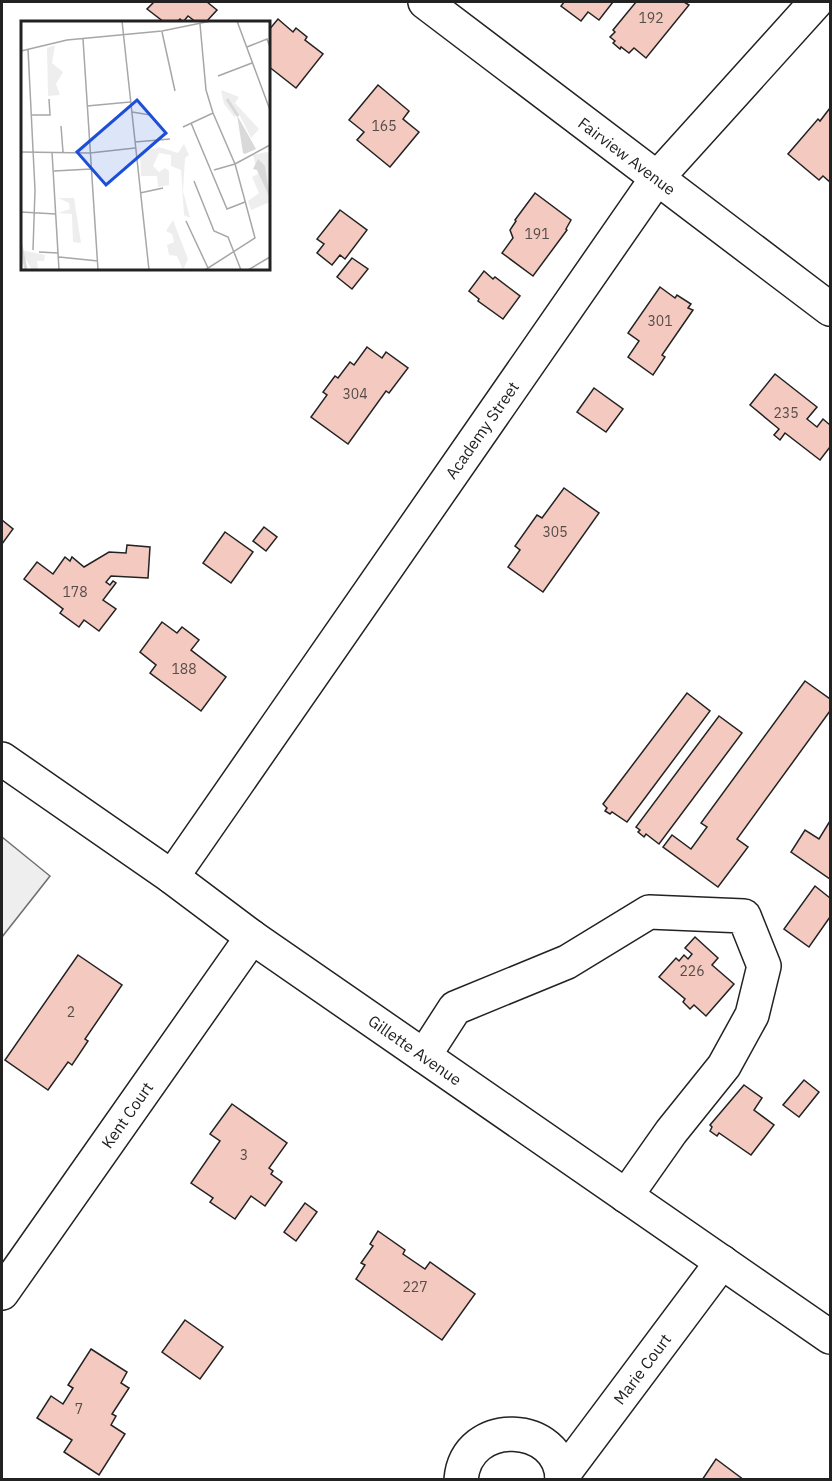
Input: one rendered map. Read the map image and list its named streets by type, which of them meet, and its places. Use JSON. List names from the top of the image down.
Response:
{
  "streets": {
    "street": [
      "Fairview Avenue",
      "Academy Street",
      "Gillette Avenue",
      "Kent Court",
      "Marie Court"
    ]
  },
  "crossings": [
    ["Fairview Avenue", "Academy Street"],
    ["Academy Street", "Gillette Avenue"],
    ["Gillette Avenue", "Kent Court"],
    ["Gillette Avenue", "Marie Court"]
  ],
  "house_numbers": [
    "192",
    "165",
    "191",
    "301",
    "304",
    "235",
    "305",
    "178",
    "188",
    "226",
    "2",
    "3",
    "227",
    "7"
  ]
}
